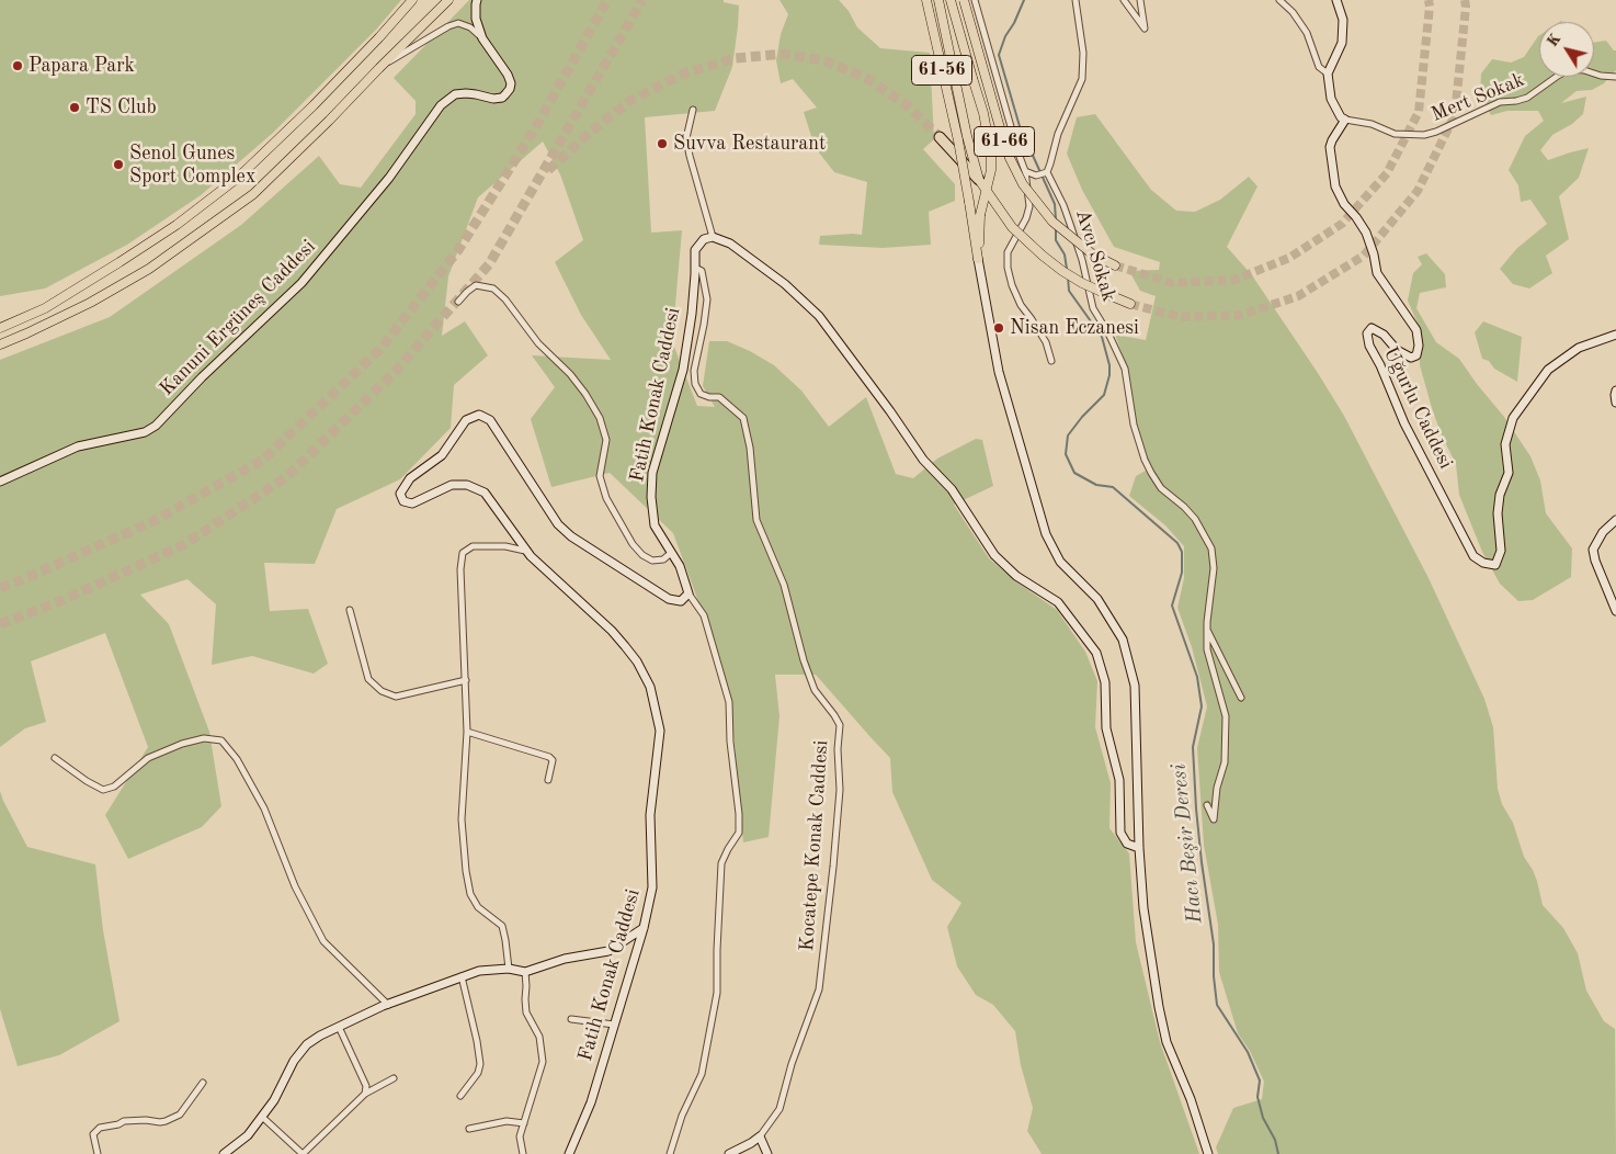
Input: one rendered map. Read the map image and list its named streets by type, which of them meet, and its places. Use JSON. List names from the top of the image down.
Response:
{
  "streets": {
    "main road": [
      "61-56",
      "61-66",
      "Kanuni Ergüneş Caddesi",
      "Fatih Konak Caddesi",
      "Uğurlu Caddesi",
      "Kocatepe Konak Caddesi"
    ],
    "street": ["Mert Sokak", "Avcı Sokak"]
  },
  "crossings": [
    ["Mert Sokak", "Uğurlu Caddesi"],
    ["Fatih Konak Caddesi", "Kocatepe Konak Caddesi"]
  ],
  "water": ["Hacı Beşir Deresi"],
  "places": [
    "Papara Park",
    "TS Club",
    "Suvva Restaurant",
    "Senol Gunes Sport Complex",
    "Nisan Eczanesi"
  ],
  "north": "top left"
}
